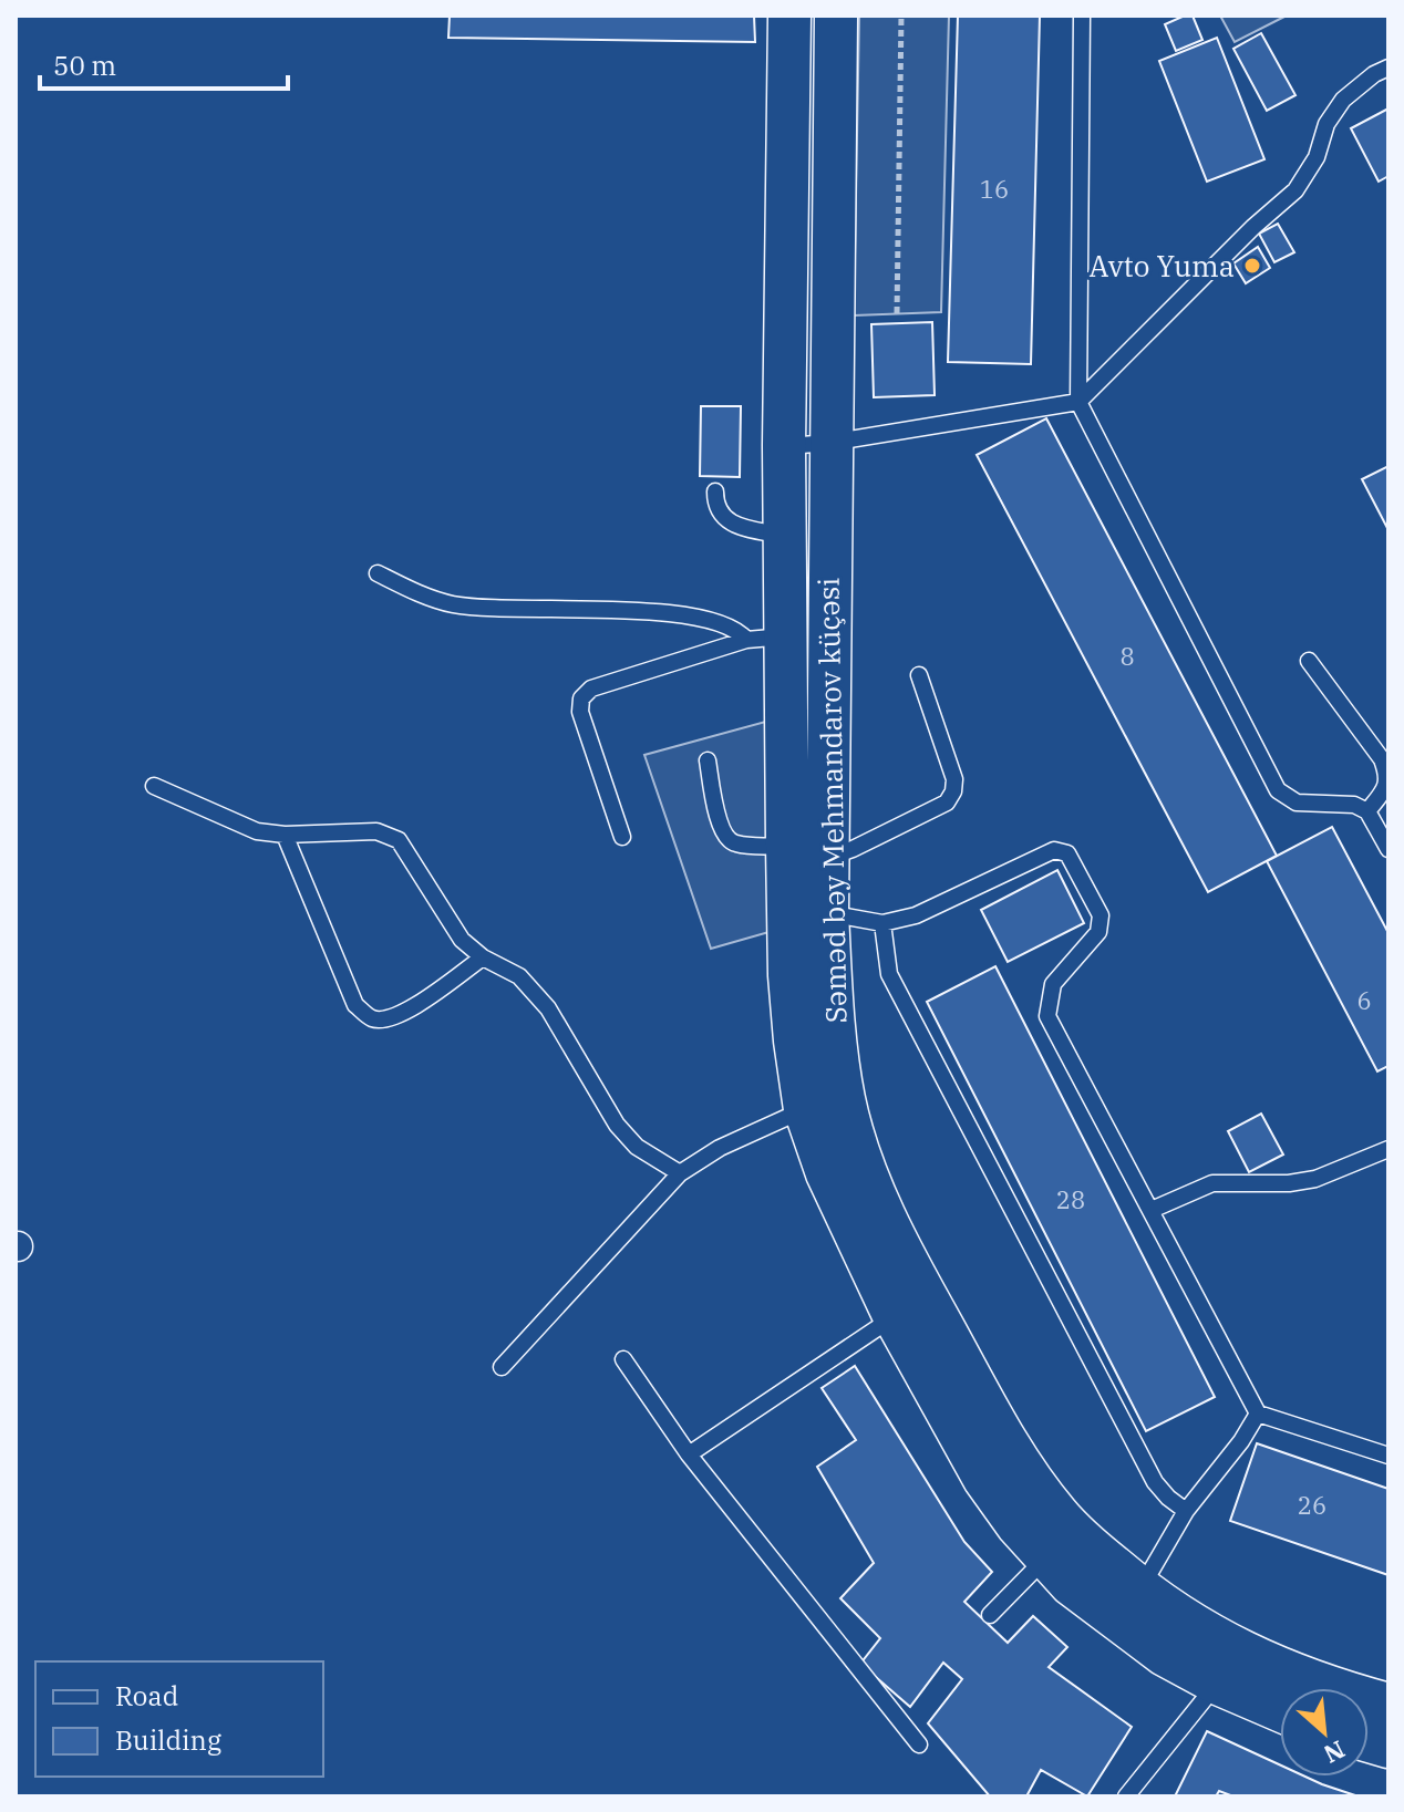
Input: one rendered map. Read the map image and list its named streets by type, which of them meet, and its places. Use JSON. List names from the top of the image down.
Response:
{
  "streets": {
    "main road": ["Səməd bəy Mehmandarov küçəsi"]
  },
  "places": ["Avto Yuma"],
  "house_numbers": [
    "16",
    "8",
    "6",
    "28",
    "26"
  ],
  "legend": ["Road", "Building"],
  "scale_bar": "50 m",
  "north": "bottom right"
}
